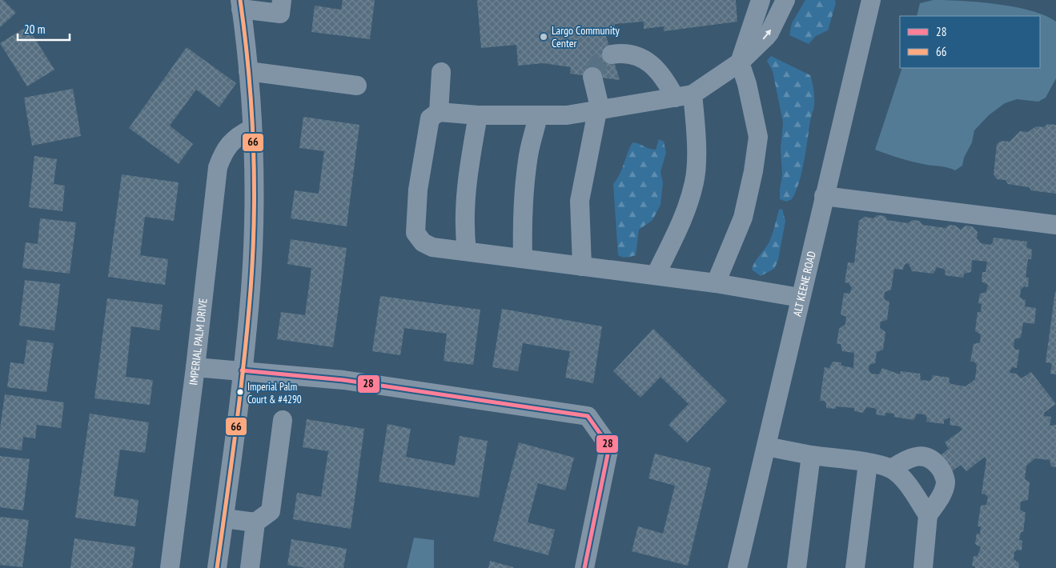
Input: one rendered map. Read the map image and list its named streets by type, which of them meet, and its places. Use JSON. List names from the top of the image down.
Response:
{
  "streets": {
    "street": ["ALT KEENE ROAD", "IMPERIAL PALM DRIVE"]
  },
  "places": ["Largo Community Center", "Imperial Palm Court & #4290"],
  "lines": ["transit line 66", "transit line 28"],
  "legend": ["28", "66"],
  "scale_bar": "20 m"
}
